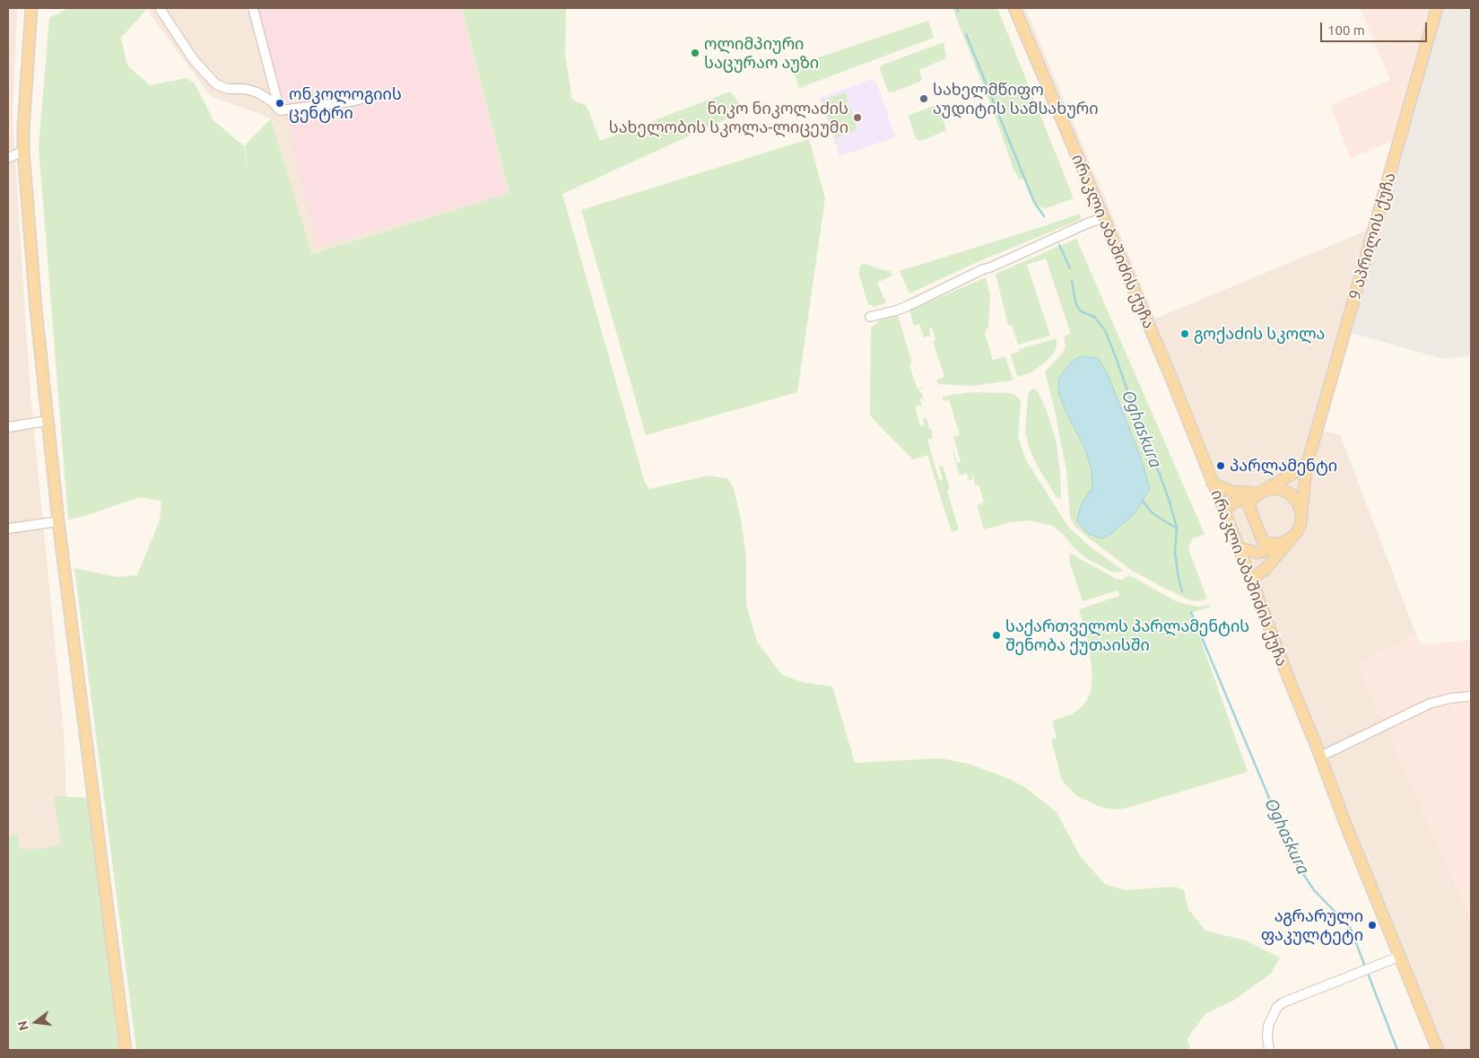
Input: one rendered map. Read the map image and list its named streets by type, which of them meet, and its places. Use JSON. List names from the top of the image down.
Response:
{
  "streets": {
    "main road": ["9 აპრილის ქუჩა", "ირაკლი აბაშიძის ქუჩა"]
  },
  "water": ["Oghaskura"],
  "places": [
    "ოლიმპიური საცურაო აუზი",
    "სახელმწიფო აუდიტის სამსახური",
    "ონკოლოგიის ცენტრი",
    "ნიკო ნიკოლაძის სახელობის სკოლა-ლიცეუმი",
    "გოქაძის სკოლა",
    "პარლამენტი",
    "საქართველოს პარლამენტის შენობა ქუთაისში",
    "აგრარული ფაკულტეტი"
  ],
  "scale_bar": "100 m",
  "north": "left"
}
